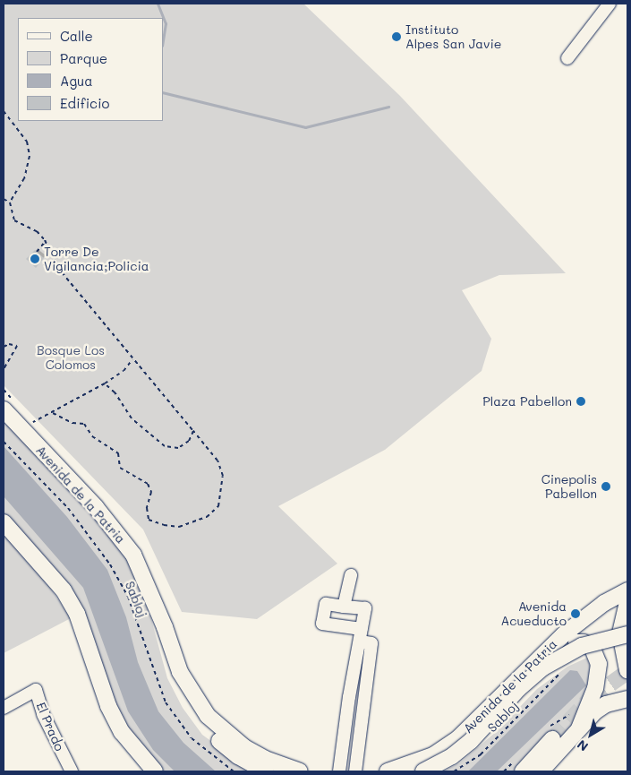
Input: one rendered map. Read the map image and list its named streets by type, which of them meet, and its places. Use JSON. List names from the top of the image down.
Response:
{
  "streets": {
    "main road": ["Avenida de la Patria"],
    "street": ["El Prado"],
    "path": ["Sabloj"]
  },
  "parks": ["Bosque Los Colomos"],
  "places": [
    "Instituto Alpes San Javie",
    "Torre De Vigilancia;Policia",
    "Plaza Pabellon",
    "Cinepolis Pabellon",
    "Avenida Acueducto"
  ],
  "legend": [
    "Calle",
    "Parque",
    "Agua",
    "Edificio"
  ],
  "north": "bottom left"
}
